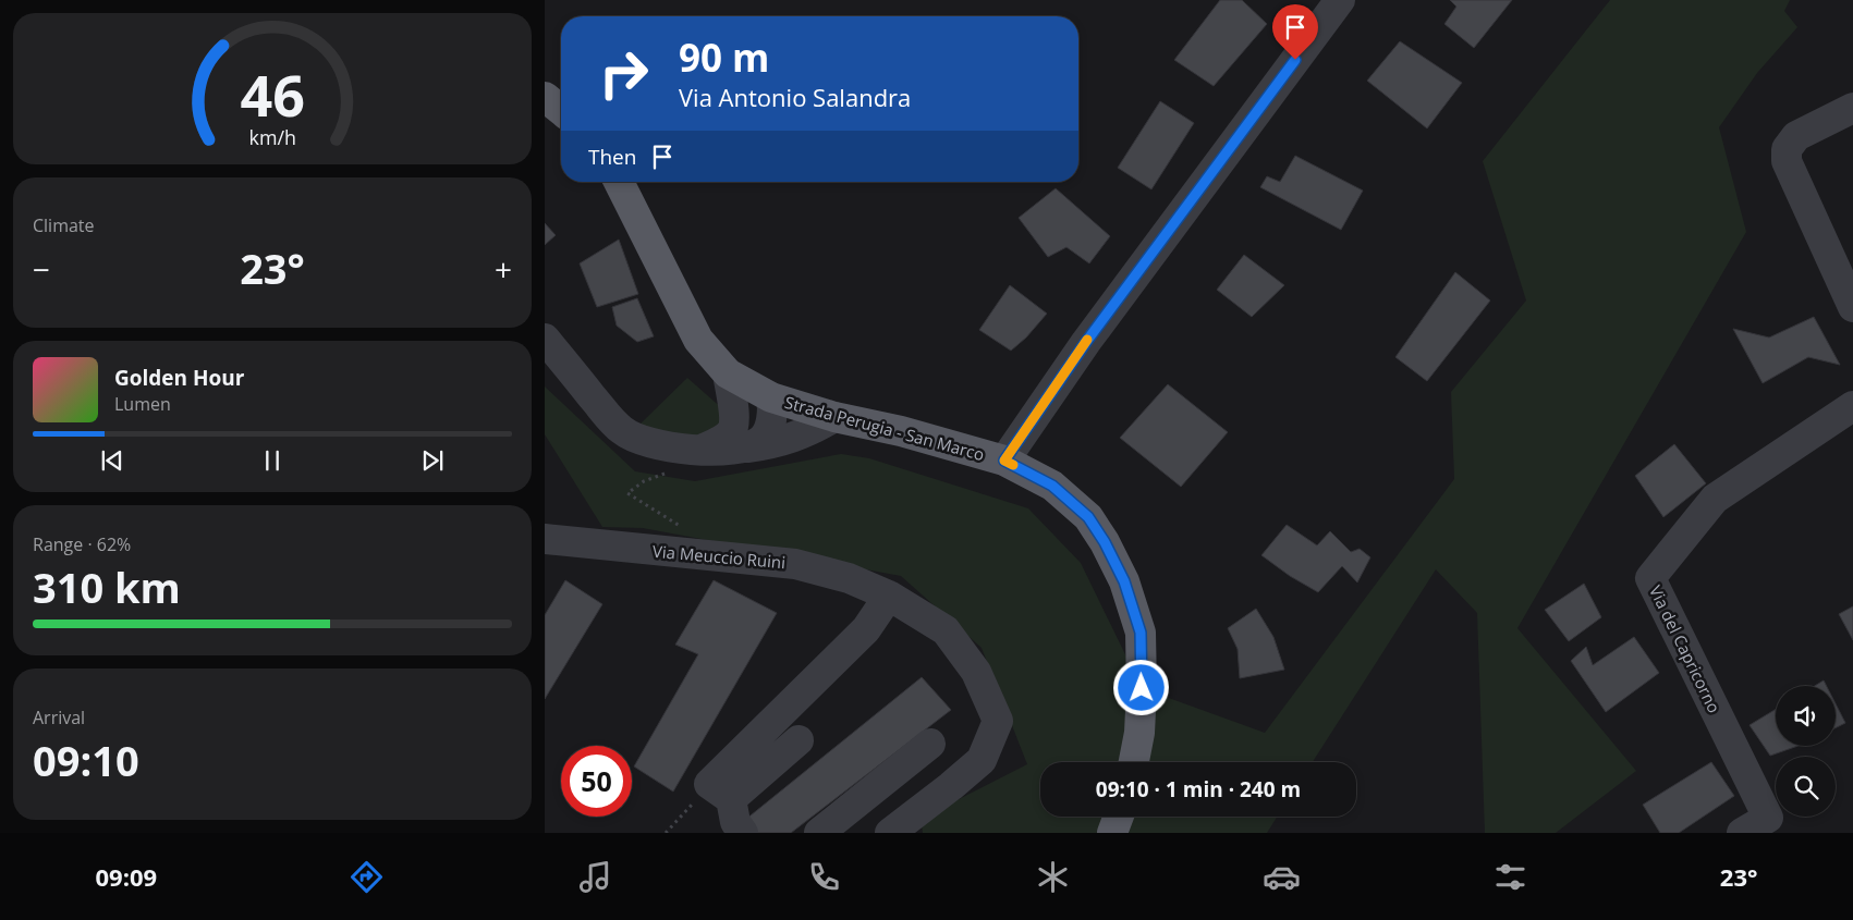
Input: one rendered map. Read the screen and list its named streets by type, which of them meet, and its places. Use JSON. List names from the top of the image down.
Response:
{
  "streets": {
    "main road": ["Strada Perugia - San Marco"],
    "street": ["Via Meuccio Ruini", "Via del Capricorno"]
  },
  "page": {
    "turn": ["90 m", "Via Antonio Salandra"],
    "then": "Then",
    "tile": [
      "Climate",
      ["Range · 62%", "310 km"],
      ["Arrival", "09:10"]
    ],
    "heat": ["−", "23°", "+"],
    "song": ["Golden Hour", "Lumen"],
    "limit": "50",
    "trip": "09:10 · 1 min · 240 m",
    "tabs": ["09:09", "23°"],
    "gauge": ["46", "km/h"]
  }
}
